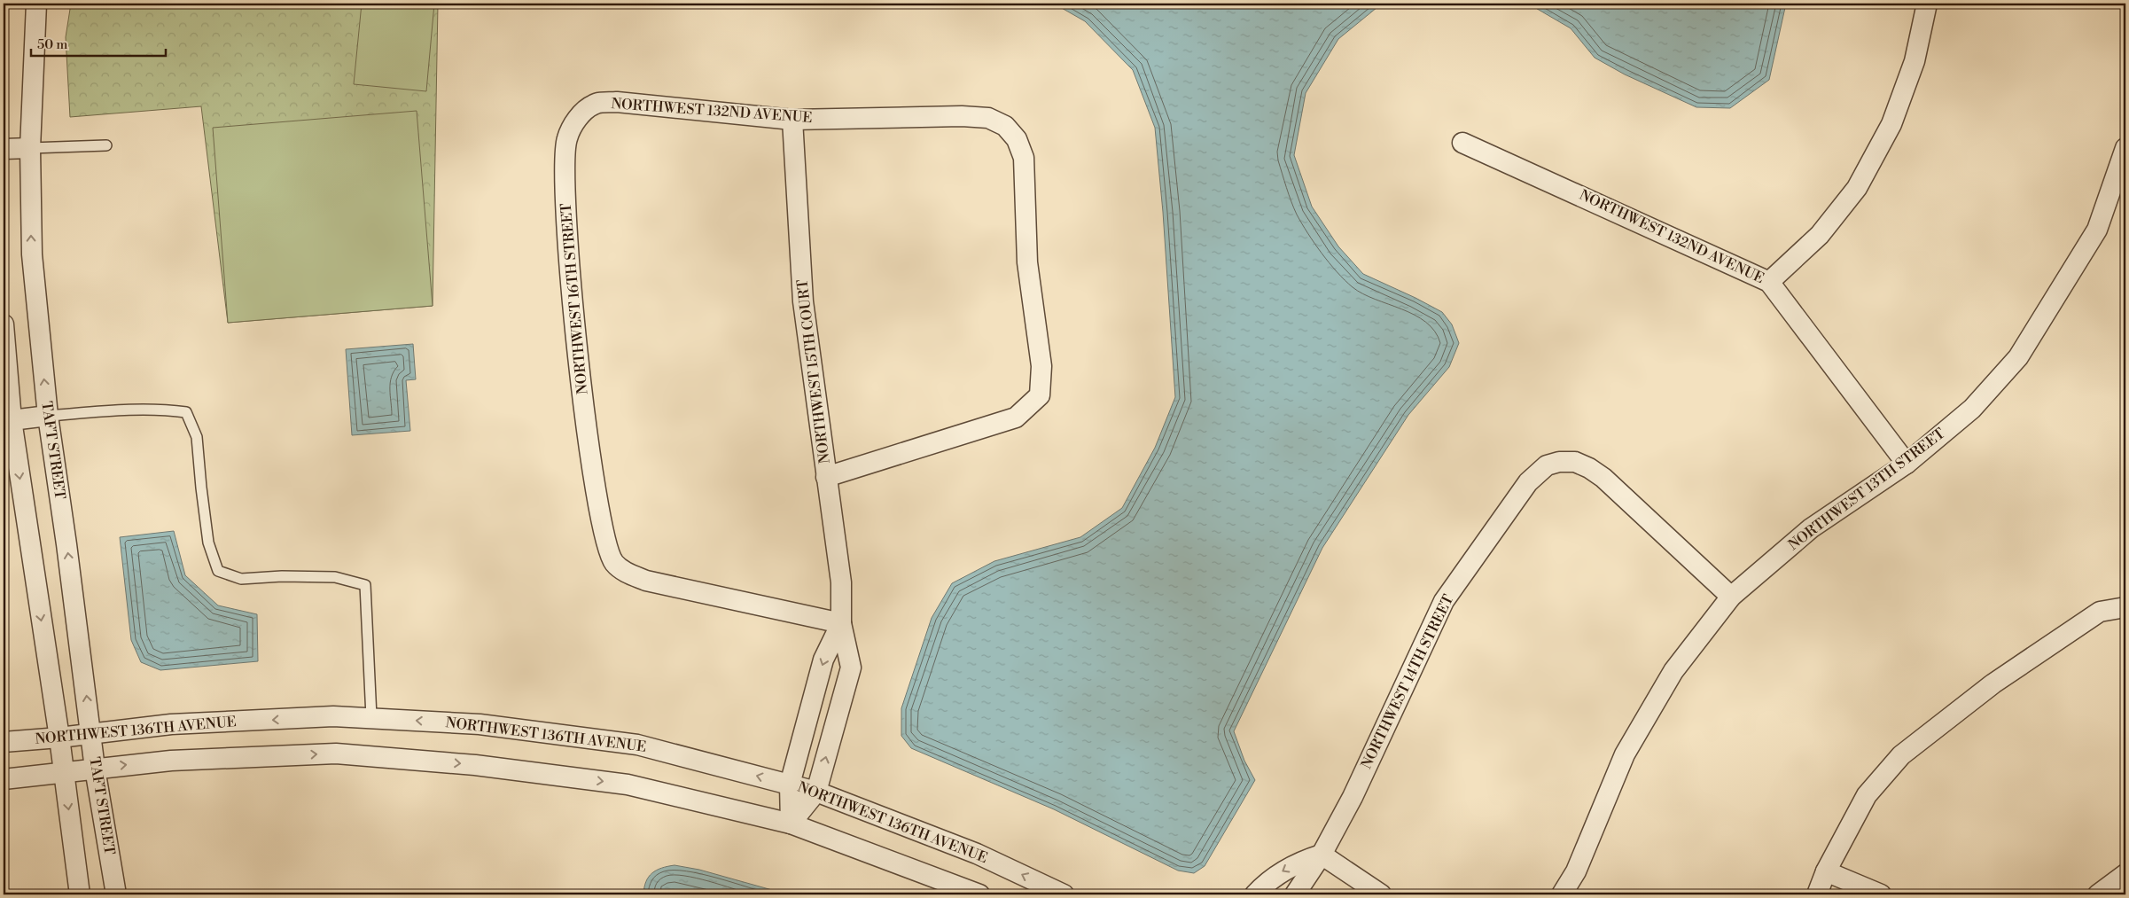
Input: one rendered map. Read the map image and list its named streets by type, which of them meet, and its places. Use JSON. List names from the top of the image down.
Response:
{
  "streets": {
    "street": [
      "NORTHWEST 132ND AVENUE",
      "NORTHWEST 16TH STREET",
      "NORTHWEST 15TH COURT",
      "TAFT STREET",
      "NORTHWEST 13TH STREET",
      "NORTHWEST 14TH STREET",
      "NORTHWEST 136TH AVENUE"
    ]
  },
  "crossings": [
    ["NORTHWEST 132ND AVENUE", "NORTHWEST 16TH STREET"],
    ["NORTHWEST 132ND AVENUE", "NORTHWEST 15TH COURT"],
    ["NORTHWEST 132ND AVENUE", "NORTHWEST 13TH STREET"],
    ["NORTHWEST 16TH STREET", "NORTHWEST 15TH COURT"],
    ["NORTHWEST 15TH COURT", "NORTHWEST 136TH AVENUE"],
    ["TAFT STREET", "NORTHWEST 136TH AVENUE"],
    ["NORTHWEST 13TH STREET", "NORTHWEST 14TH STREET"]
  ],
  "scale_bar": "50 m"
}
